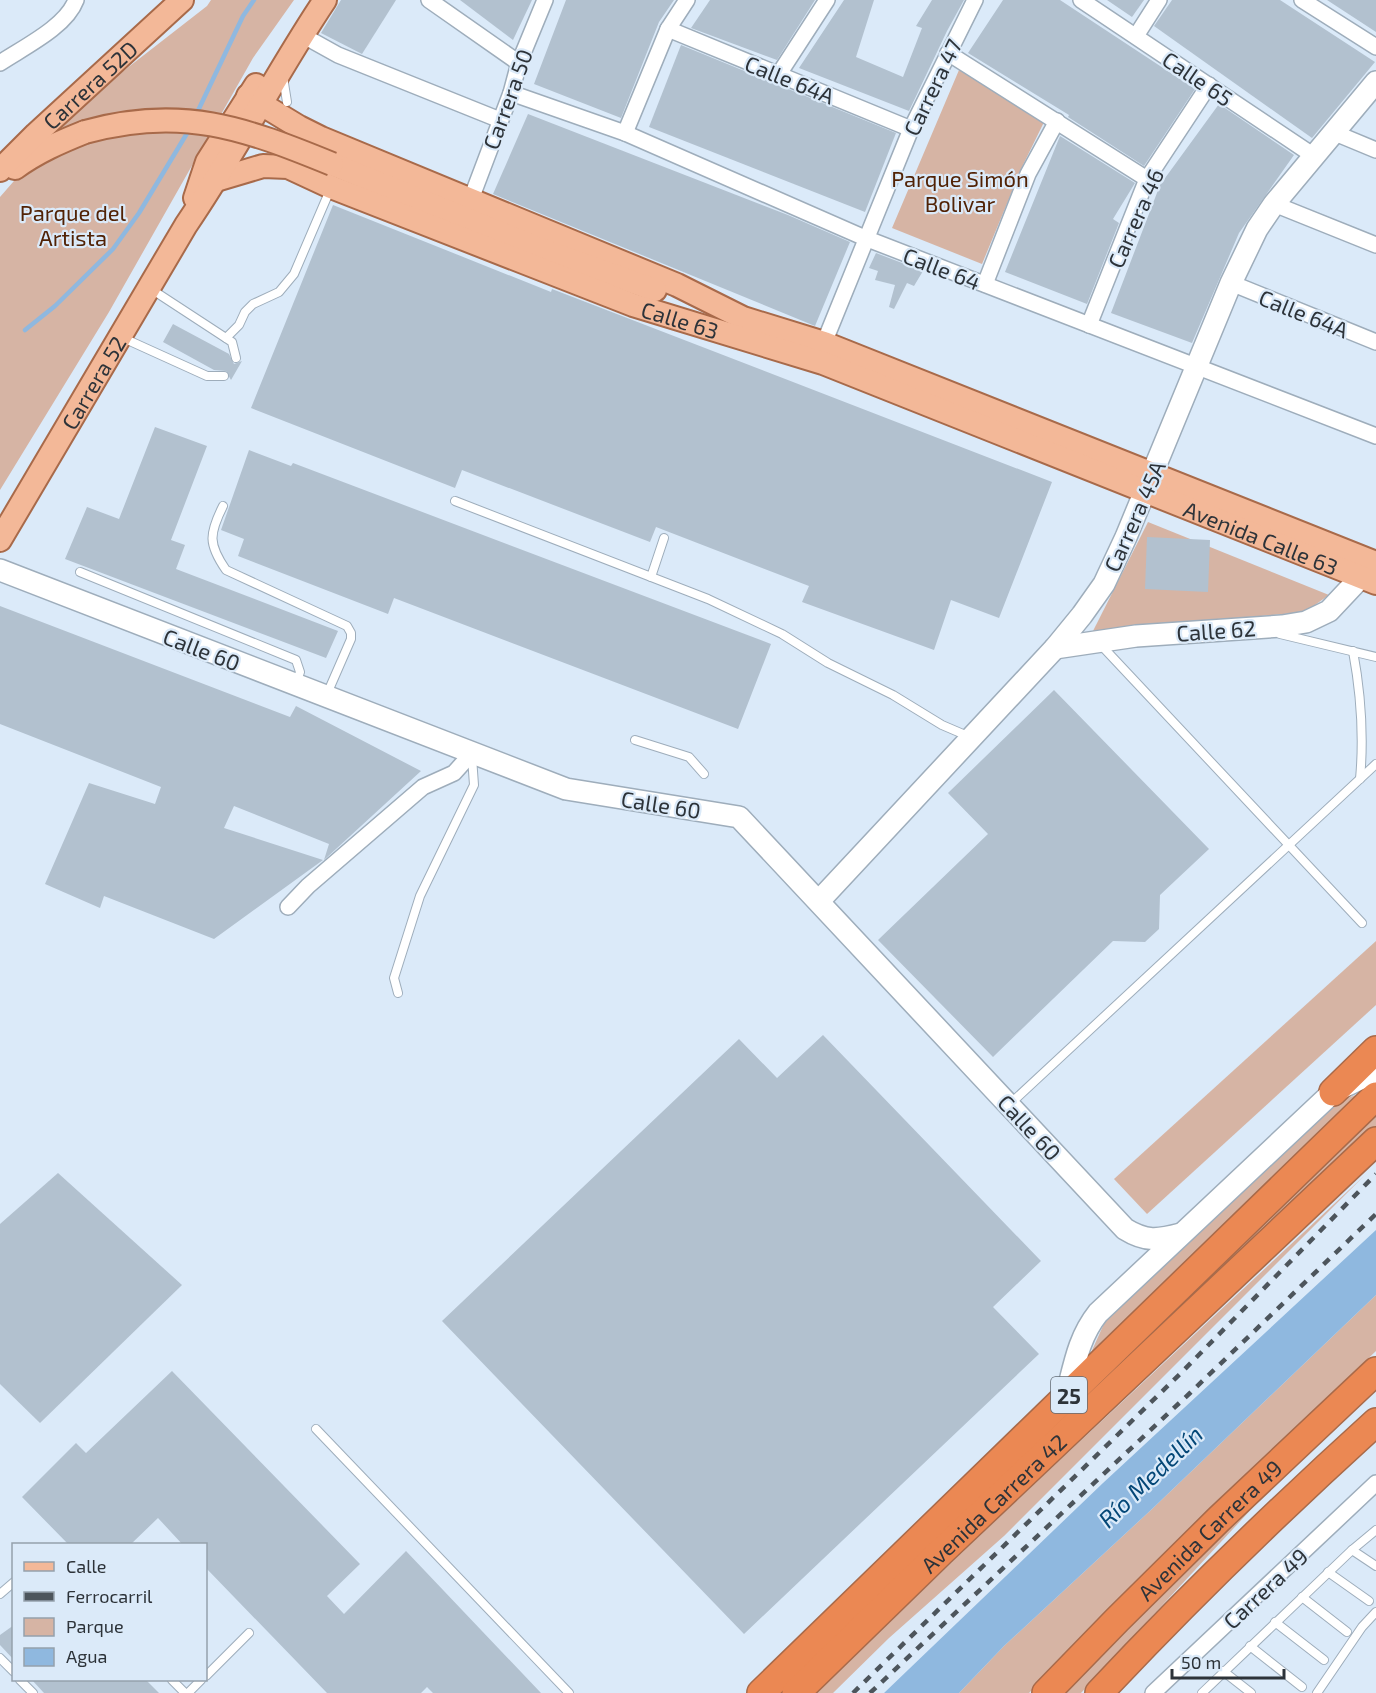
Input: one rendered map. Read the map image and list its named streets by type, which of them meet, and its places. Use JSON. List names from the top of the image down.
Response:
{
  "streets": {
    "highway": ["25", "Avenida Carrera 42", "Avenida Carrera 49"],
    "main road": [
      "Carrera 52D",
      "Calle 63",
      "Carrera 52",
      "Avenida Calle 63"
    ],
    "street": [
      "Calle 65",
      "Calle 64A",
      "Carrera 47",
      "Carrera 50",
      "Carrera 46",
      "Calle 64",
      "Carrera 45A",
      "Calle 62",
      "Calle 60",
      "Carrera 49"
    ]
  },
  "crossings": [
    ["Calle 65", "Carrera 46"],
    ["Calle 65", "Carrera 45A"],
    ["Calle 64A", "Carrera 47"],
    ["Calle 64A", "Carrera 45A"],
    ["Carrera 47", "Calle 64"],
    ["Carrera 47", "Calle 63"],
    ["Carrera 50", "Calle 64"],
    ["Carrera 50", "Calle 63"],
    ["Carrera 46", "Calle 64"],
    ["Calle 64", "Carrera 45A"],
    ["Calle 63", "Carrera 52"],
    ["Calle 63", "Carrera 45A"],
    ["Calle 63", "Avenida Calle 63"],
    ["Carrera 45A", "Avenida Calle 63"],
    ["Carrera 45A", "Calle 62"],
    ["Carrera 45A", "Calle 60"],
    ["Avenida Calle 63", "Calle 62"],
    ["Calle 60", "Avenida Carrera 42"]
  ],
  "water": ["Río Medellín"],
  "parks": ["Parque Simón Bolivar", "Parque del Artista"],
  "legend": [
    "Calle",
    "Ferrocarril",
    "Parque",
    "Agua"
  ],
  "scale_bar": "50 m"
}
